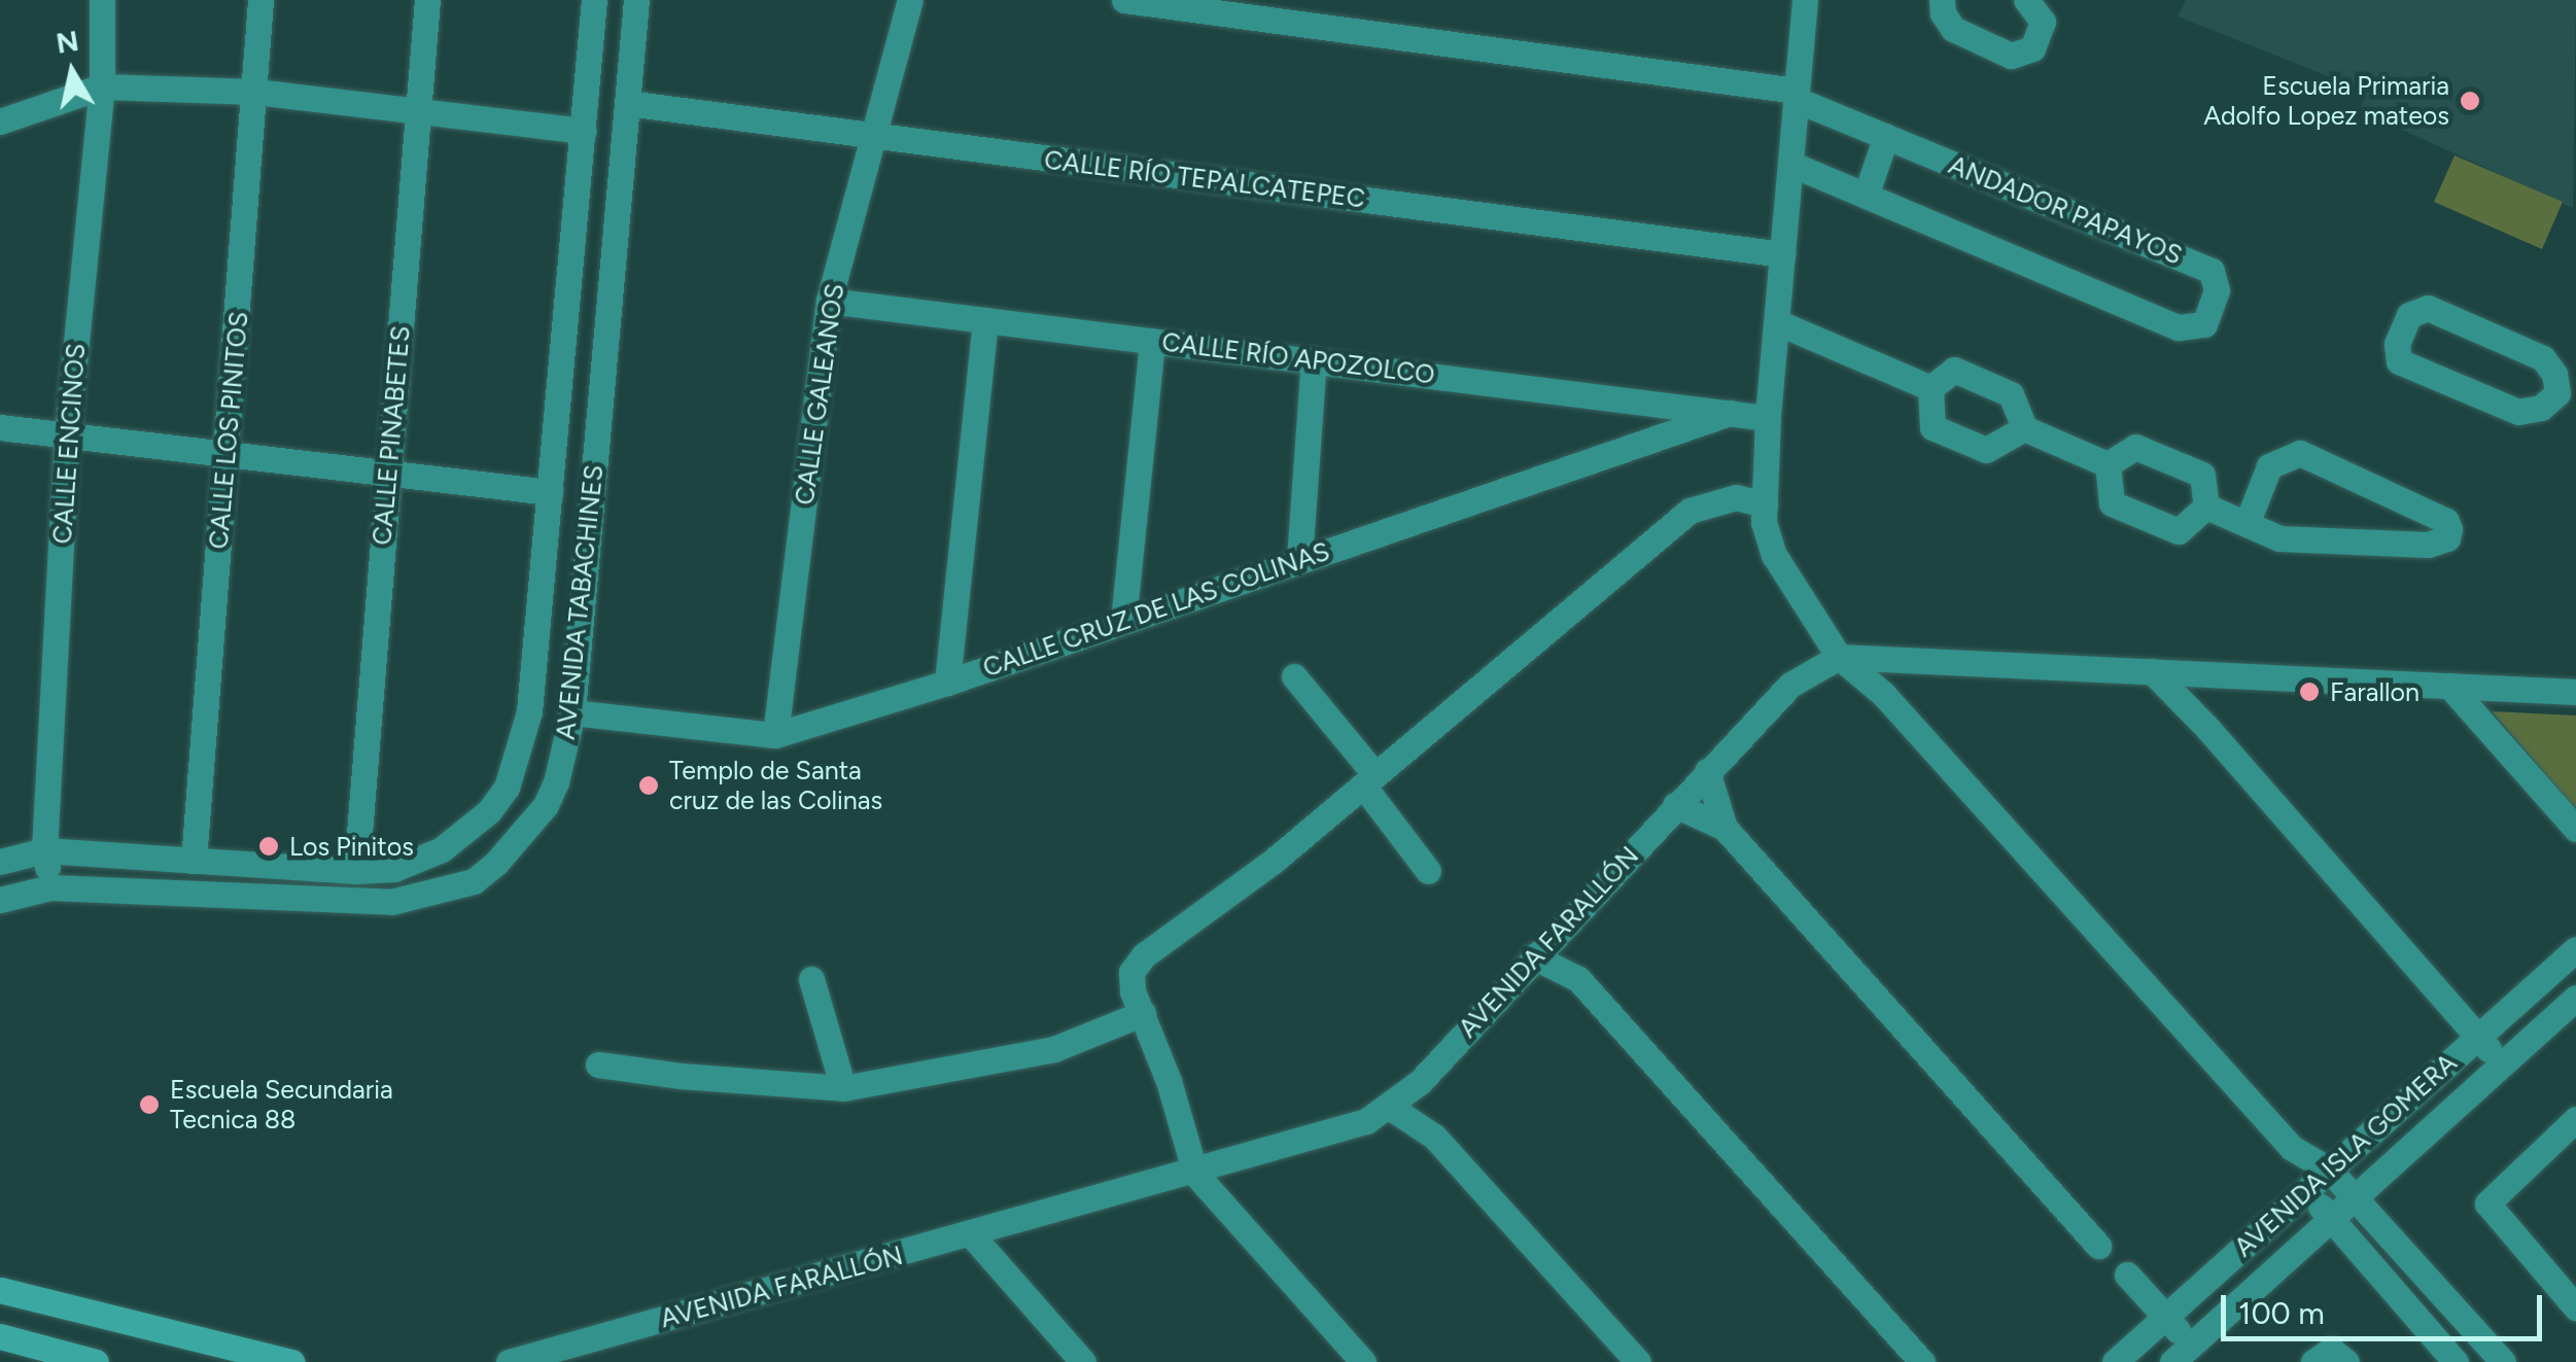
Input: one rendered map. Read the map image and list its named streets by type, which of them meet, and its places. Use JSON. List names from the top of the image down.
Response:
{
  "streets": {
    "street": [
      "CALLE RÍO TEPALCATEPEC",
      "ANDADOR PAPAYOS",
      "CALLE RÍO APOZOLCO",
      "CALLE GALEANOS",
      "CALLE LOS PINITOS",
      "CALLE PINABETES",
      "CALLE ENCINOS",
      "AVENIDA TABACHINES",
      "CALLE CRUZ DE LAS COLINAS",
      "AVENIDA FARALLÓN",
      "AVENIDA ISLA GOMERA"
    ]
  },
  "crossings": [
    ["CALLE RÍO TEPALCATEPEC", "CALLE GALEANOS"],
    ["CALLE RÍO TEPALCATEPEC", "AVENIDA TABACHINES"],
    ["CALLE RÍO APOZOLCO", "CALLE GALEANOS"],
    ["CALLE RÍO APOZOLCO", "CALLE CRUZ DE LAS COLINAS"],
    ["CALLE GALEANOS", "CALLE CRUZ DE LAS COLINAS"],
    ["CALLE LOS PINITOS", "AVENIDA TABACHINES"],
    ["CALLE PINABETES", "AVENIDA TABACHINES"],
    ["CALLE ENCINOS", "AVENIDA TABACHINES"],
    ["AVENIDA TABACHINES", "CALLE CRUZ DE LAS COLINAS"]
  ],
  "places": [
    "Escuela Primaria Adolfo Lopez mateos",
    "Farallon",
    "Templo de Santa cruz de las Colinas",
    "Los Pinitos",
    "Escuela Secundaria Tecnica 88"
  ],
  "scale_bar": "100 m",
  "north": "top"
}
